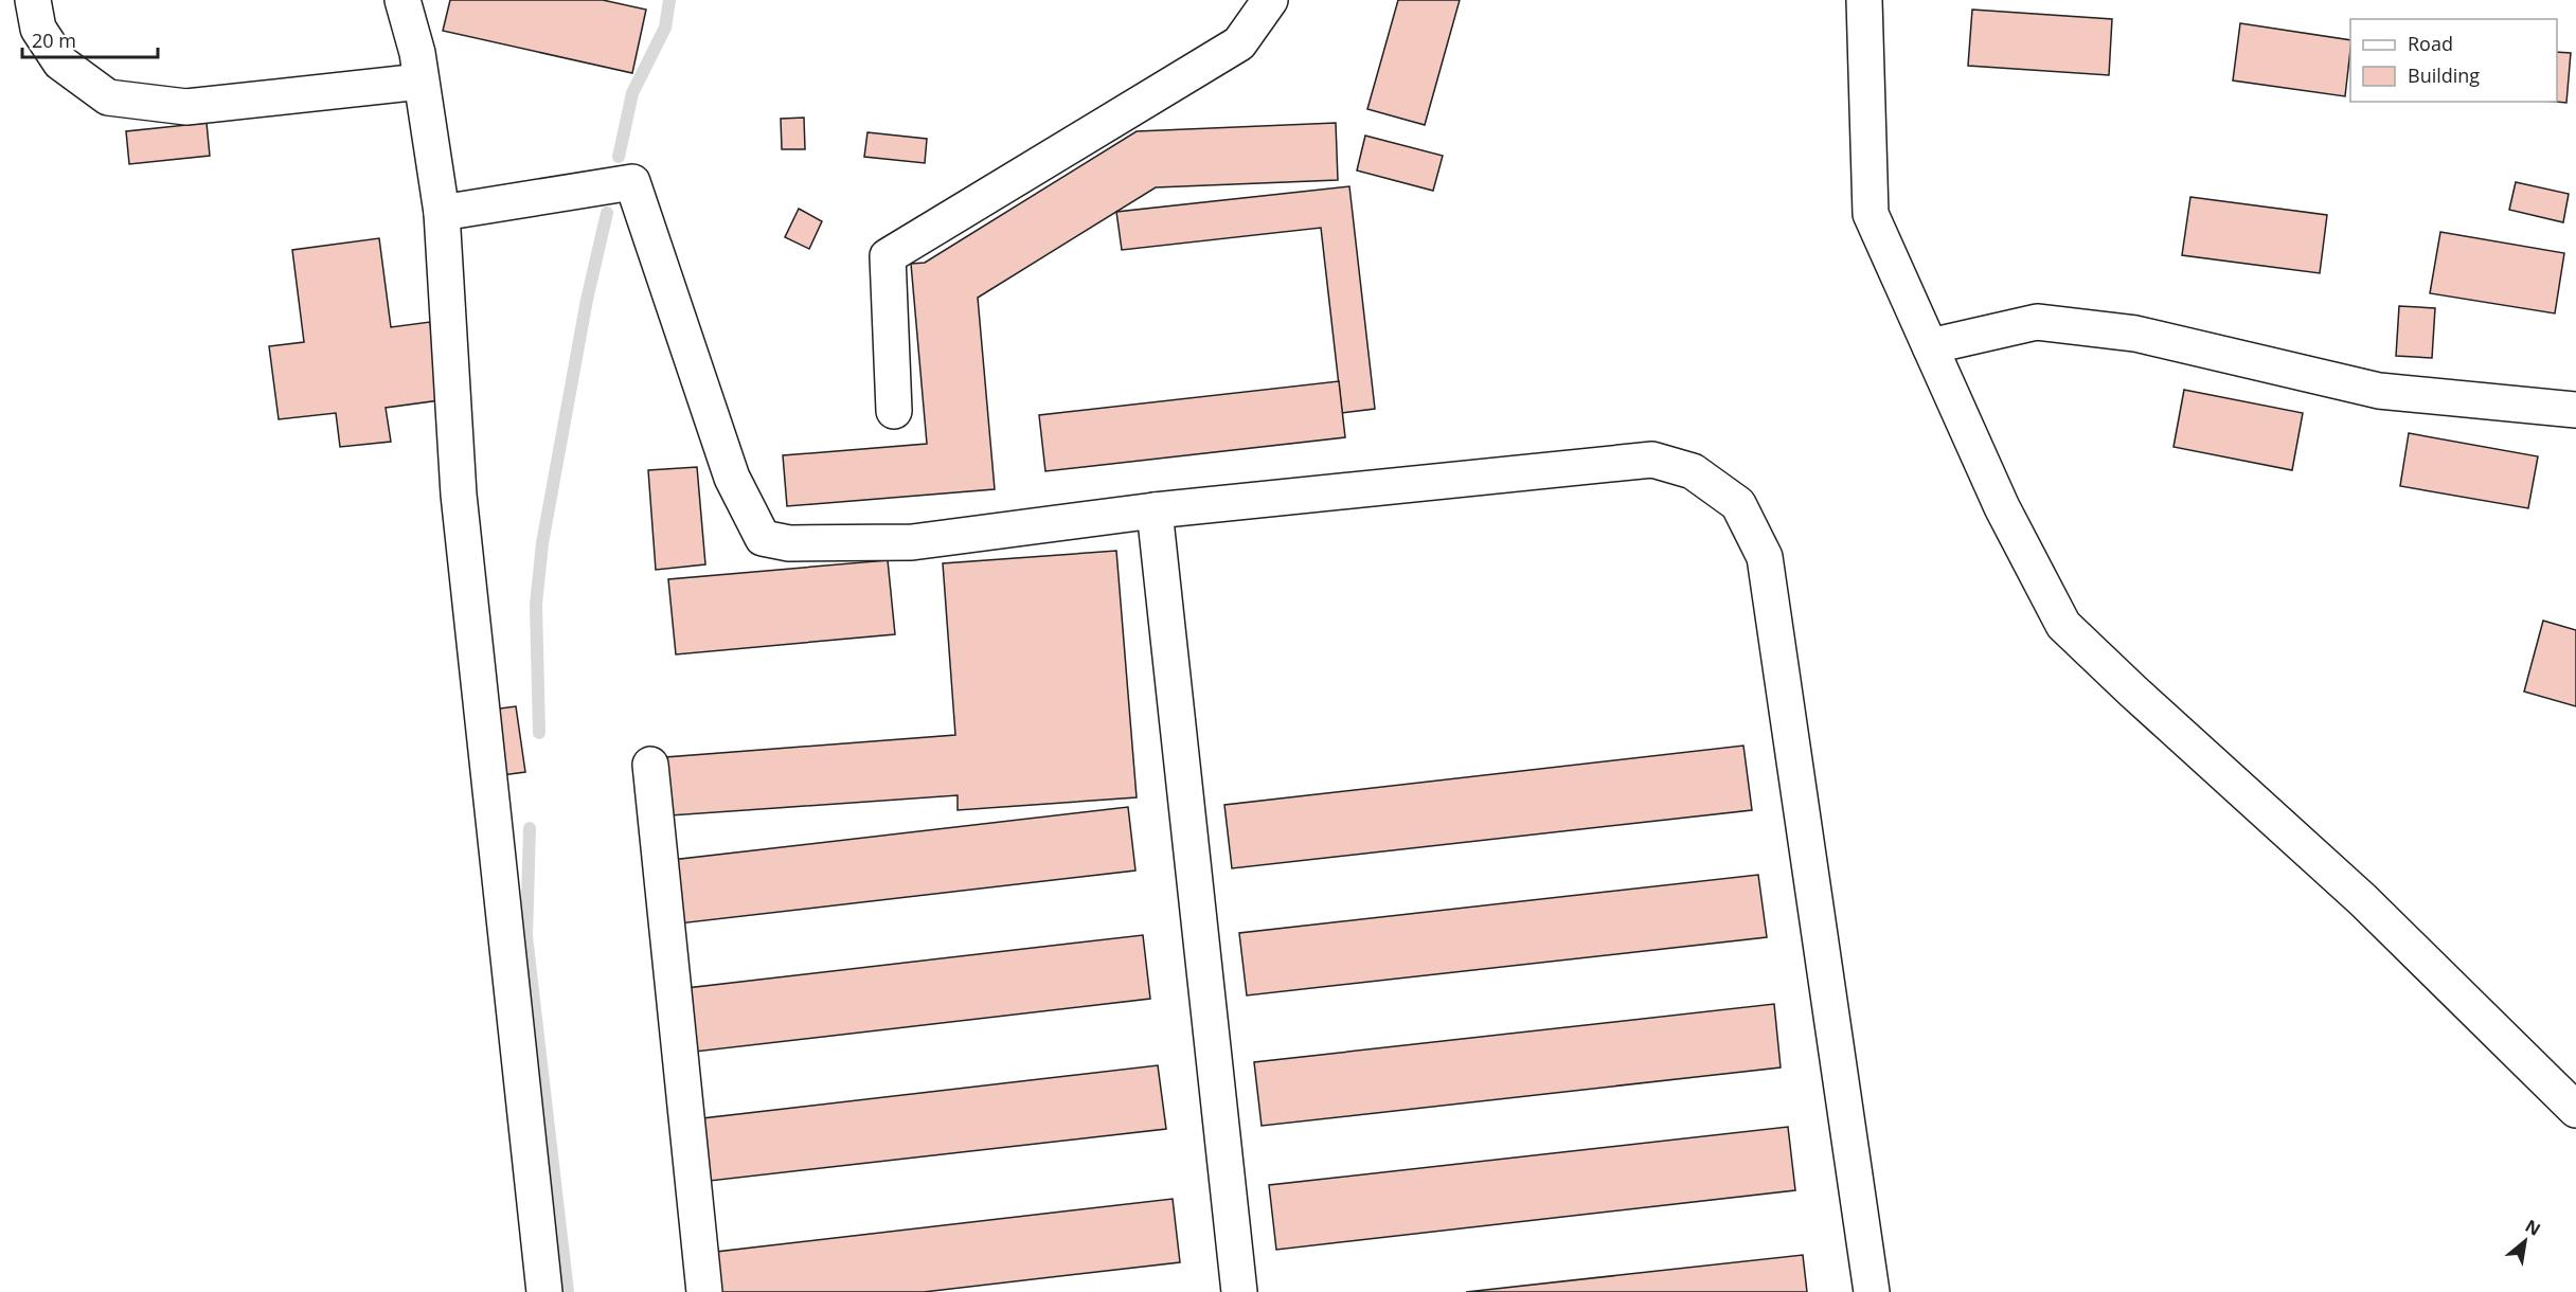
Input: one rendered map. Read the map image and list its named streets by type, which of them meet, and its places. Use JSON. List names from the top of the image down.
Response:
{
  "legend": ["Road", "Building"],
  "scale_bar": "20 m",
  "north": "top right"
}
